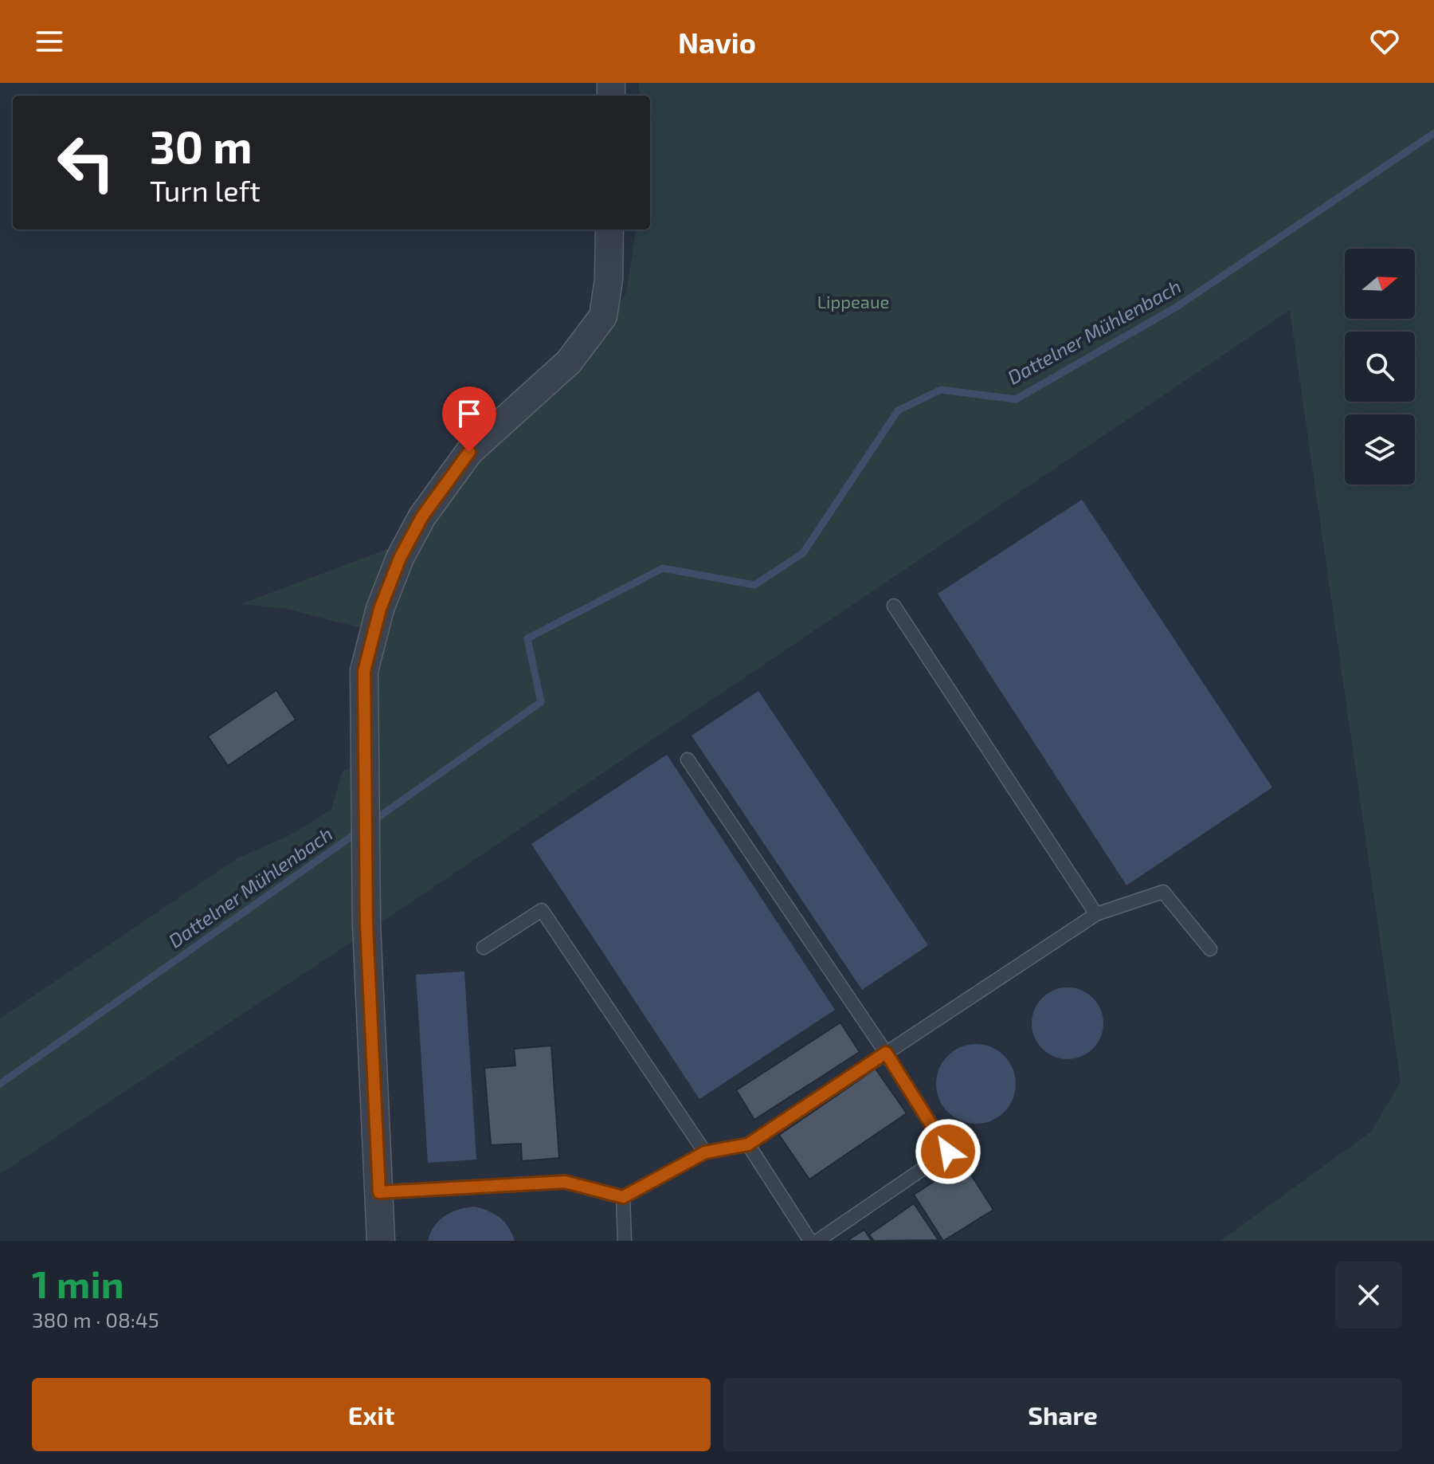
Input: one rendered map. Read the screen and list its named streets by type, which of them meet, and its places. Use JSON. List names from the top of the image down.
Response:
{
  "water": ["Dattelner Mühlenbach"],
  "parks": ["Lippeaue"],
  "north": "right",
  "page": {
    "header": "Navio",
    "turn": ["30 m", "Turn left"],
    "heading": ["1 min", "380 m · 08:45"],
    "buttons": ["Exit", "Share"]
  }
}
